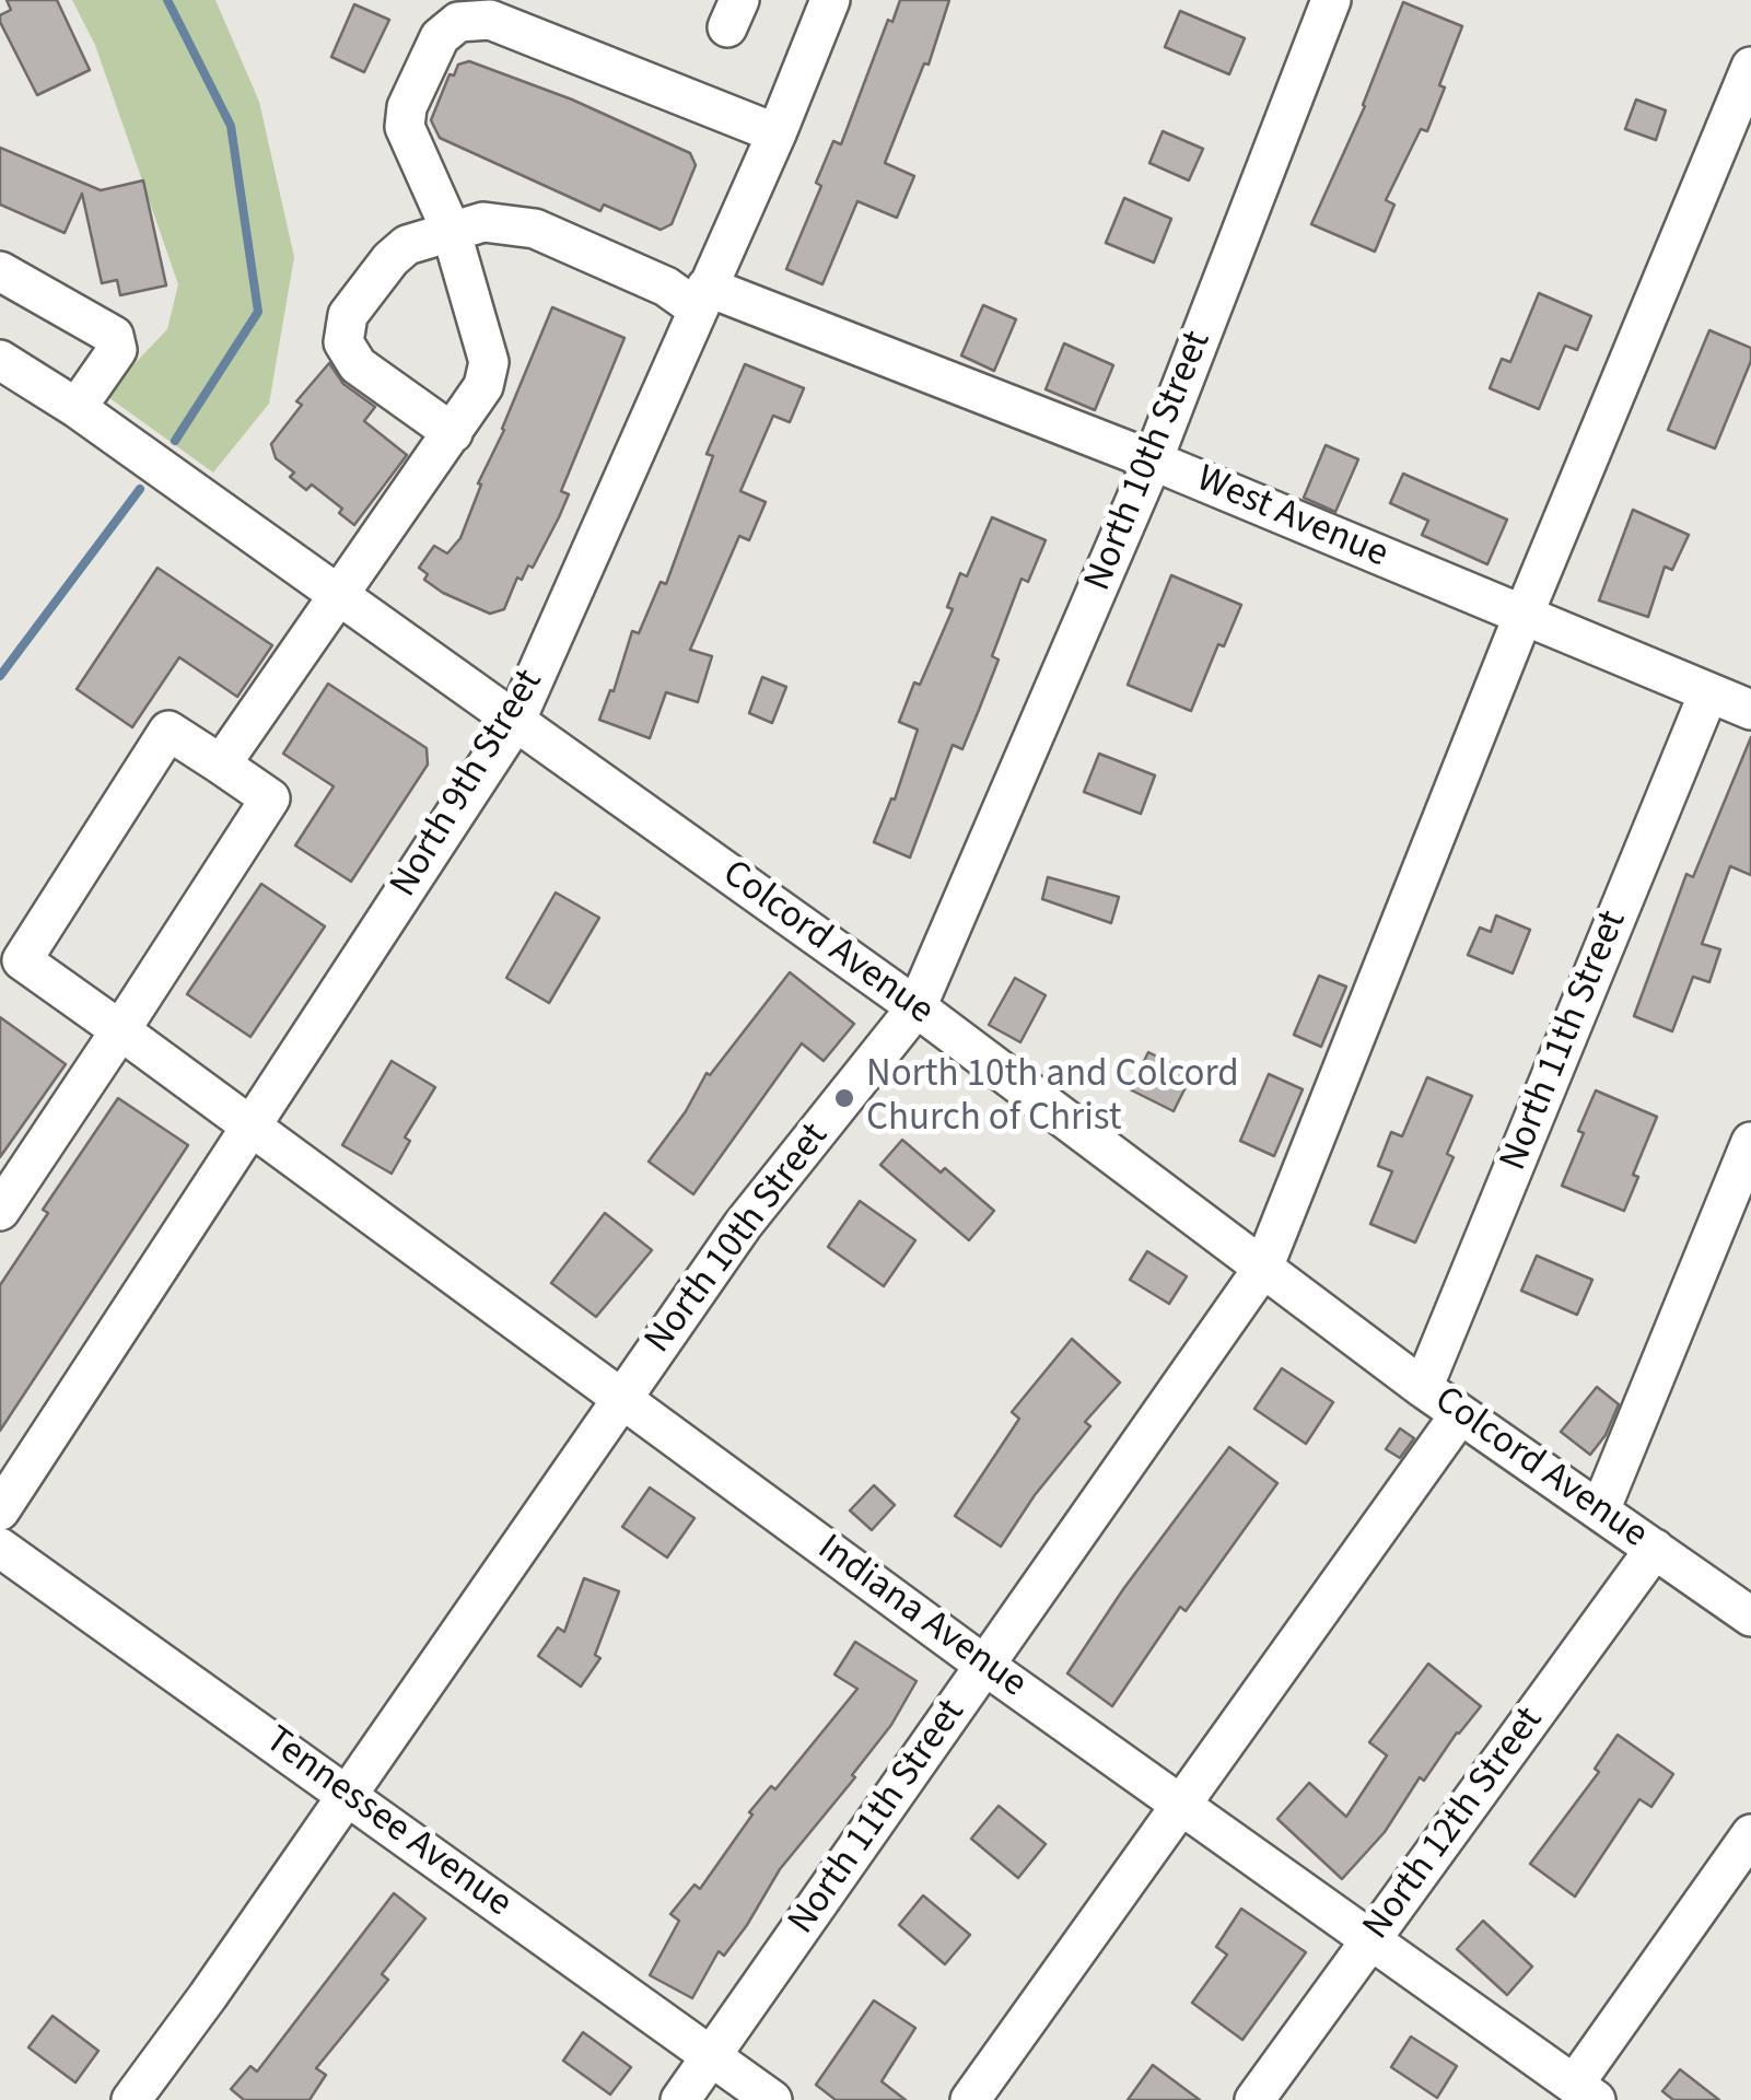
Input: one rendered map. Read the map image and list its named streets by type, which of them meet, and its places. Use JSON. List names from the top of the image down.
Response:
{
  "streets": {
    "street": [
      "North 10th Street",
      "West Avenue",
      "North 9th Street",
      "Colcord Avenue",
      "North 11th Street",
      "Indiana Avenue",
      "Tennessee Avenue",
      "North 12th Street"
    ]
  },
  "crossings": [
    ["North 10th Street", "West Avenue"],
    ["North 10th Street", "Colcord Avenue"],
    ["North 10th Street", "Indiana Avenue"],
    ["North 10th Street", "Tennessee Avenue"],
    ["West Avenue", "North 9th Street"],
    ["West Avenue", "North 11th Street"],
    ["North 9th Street", "Colcord Avenue"],
    ["North 9th Street", "Indiana Avenue"],
    ["Colcord Avenue", "North 11th Street"],
    ["Colcord Avenue", "North 12th Street"],
    ["North 11th Street", "Indiana Avenue"],
    ["North 11th Street", "Tennessee Avenue"],
    ["Indiana Avenue", "North 12th Street"]
  ],
  "places": ["North 10th and Colcord Church of Christ"]
}
